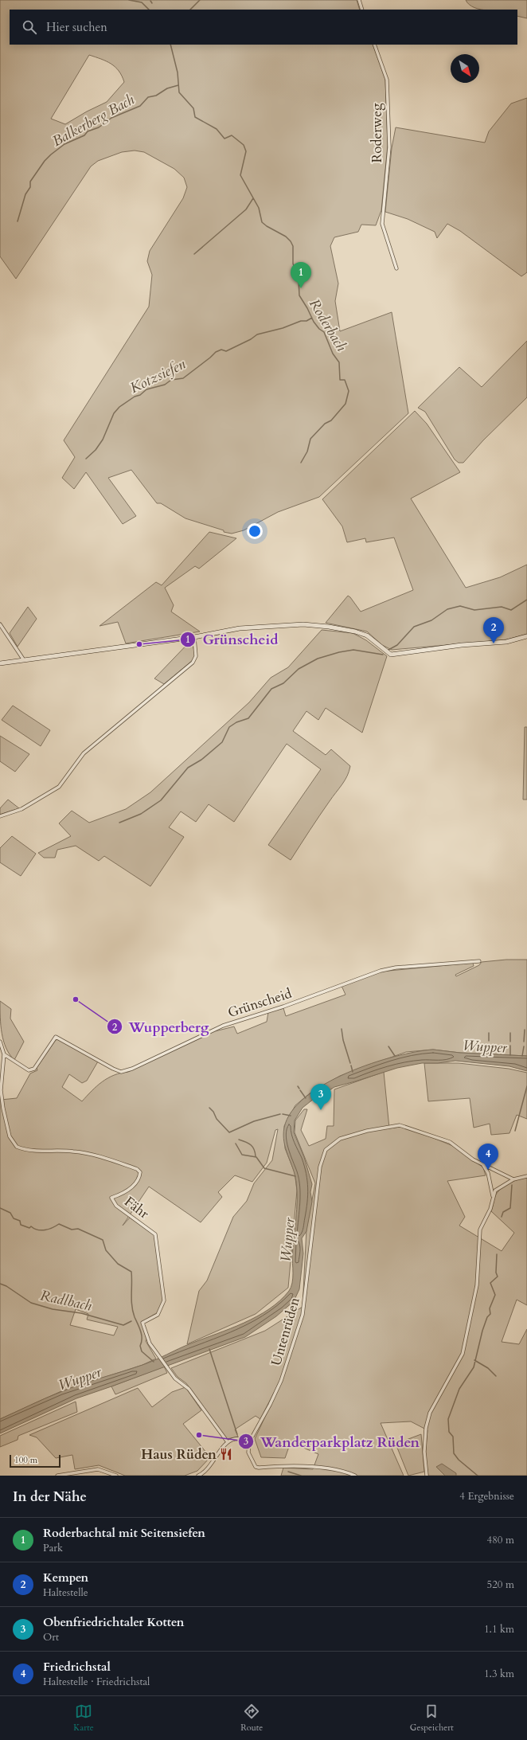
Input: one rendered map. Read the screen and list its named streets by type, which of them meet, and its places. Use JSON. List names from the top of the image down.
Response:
{
  "streets": {
    "street": [
      "Roderweg",
      "Grünscheid",
      "Fähr",
      "Untenrüden"
    ]
  },
  "crossings": [
    ["Grünscheid", "Fähr"]
  ],
  "water": [
    "Balkerberg Bach",
    "Roderbach",
    "Kotzsiefen",
    "Wupper",
    "Radlbach"
  ],
  "places": {
    "other": ["Grünscheid", "Wupperberg", "Wanderparkplatz Rüden"],
    "restaurant": ["Haus Rüden"]
  },
  "scale_bar": "100 m",
  "north": "bottom right",
  "page": {
    "search": "Hier suchen",
    "pins": [
      "1",
      "2",
      "3",
      "4"
    ],
    "scale": "100 m",
    "heading": ["In der Nähe", "4 Ergebnisse"],
    "list": [
      {
        "mark": "1",
        "name": "Roderbachtal mit Seitensiefen",
        "note": "Park",
        "value": "480 m"
      },
      {
        "mark": "2",
        "name": "Kempen",
        "note": "Haltestelle",
        "value": "520 m"
      },
      {
        "mark": "3",
        "name": "Obenfriedrichtaler Kotten",
        "note": "Ort",
        "value": "1.1 km"
      },
      {
        "mark": "4",
        "name": "Friedrichstal",
        "note": "Haltestelle · Friedrichstal",
        "value": "1.3 km"
      }
    ],
    "nav": ["Karte", "Route", "Gespeichert"]
  }
}
